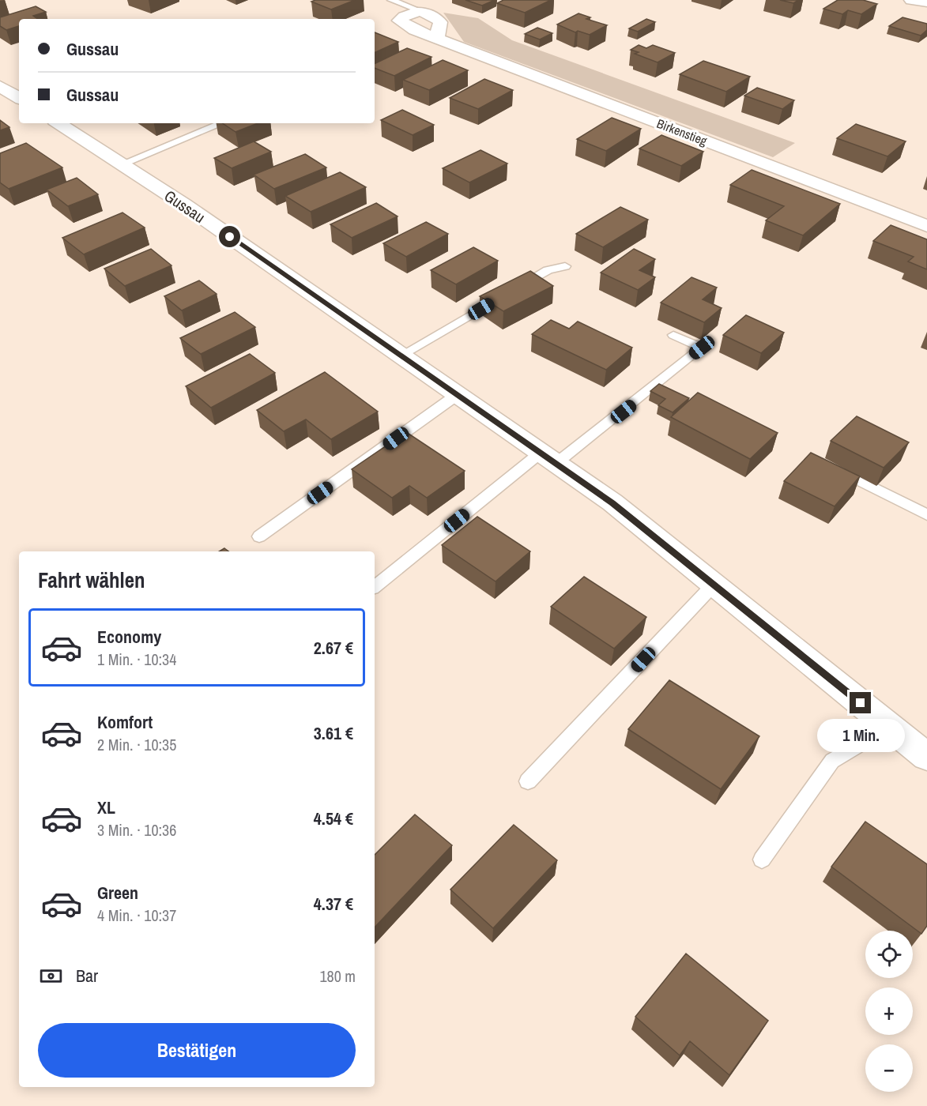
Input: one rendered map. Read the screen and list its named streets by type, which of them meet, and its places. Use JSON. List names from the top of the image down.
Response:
{
  "streets": {
    "street": ["Birkenstieg", "Gussau"]
  },
  "page": {
    "banner": ["Gussau", "Gussau"],
    "heading": "Fahrt wählen",
    "list": [
      {
        "name": "Economy",
        "note": "1 Min. · 10:34",
        "value": "2.67 €"
      },
      {
        "name": "Komfort",
        "note": "2 Min. · 10:35",
        "value": "3.61 €"
      },
      {
        "name": "XL",
        "note": "3 Min. · 10:36",
        "value": "4.54 €"
      },
      {
        "name": "Green",
        "note": "4 Min. · 10:37",
        "value": "4.37 €"
      }
    ],
    "bubble": "1 Min.",
    "map_buttons": ["+", "−"],
    "pay": ["Bar", "180 m"],
    "buttons": "Bestätigen"
  }
}
